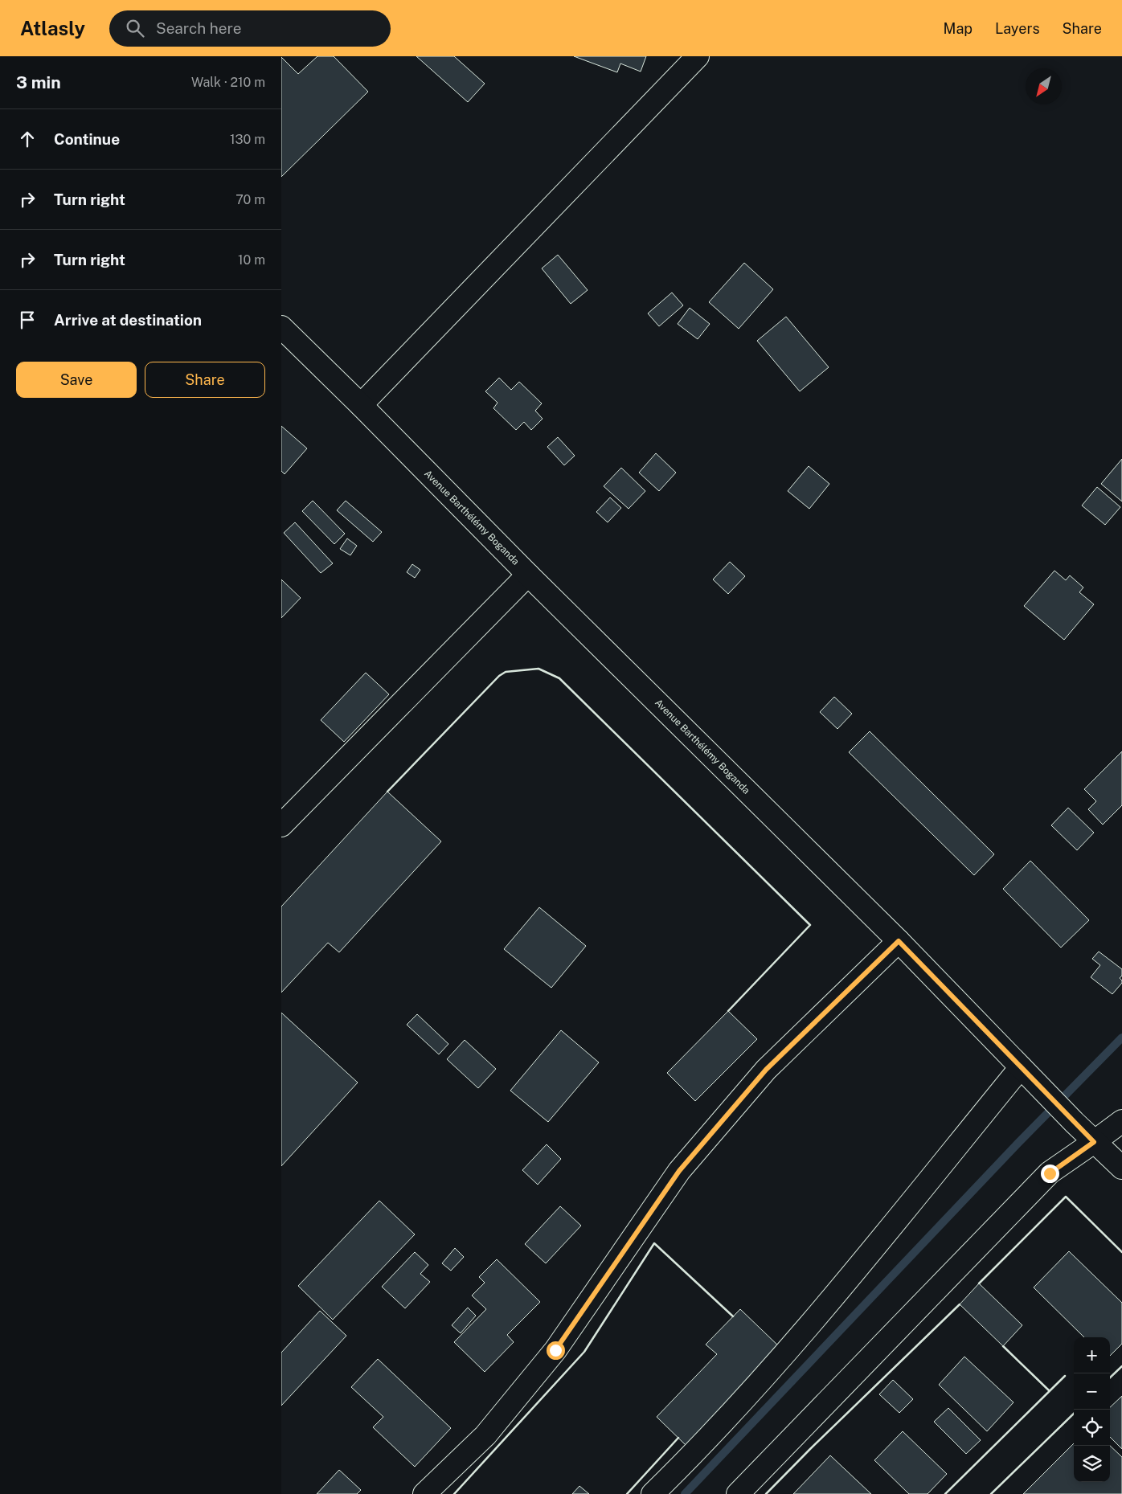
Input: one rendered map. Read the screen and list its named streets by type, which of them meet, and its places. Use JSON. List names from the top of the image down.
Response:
{
  "streets": {
    "street": ["Avenue Barthélémy Boganda"]
  },
  "north": "bottom left",
  "page": {
    "header": "Atlasly",
    "search": "Search here",
    "nav": ["Map", "Layers", "Share"],
    "heading": ["3 min", "Walk · 210 m"],
    "list": [
      ["Continue", "130 m"],
      ["Turn right", "70 m"],
      ["Turn right", "10 m"],
      "Arrive at destination"
    ],
    "buttons": ["Save", "Share"],
    "map_buttons": ["+", "−"]
  }
}
